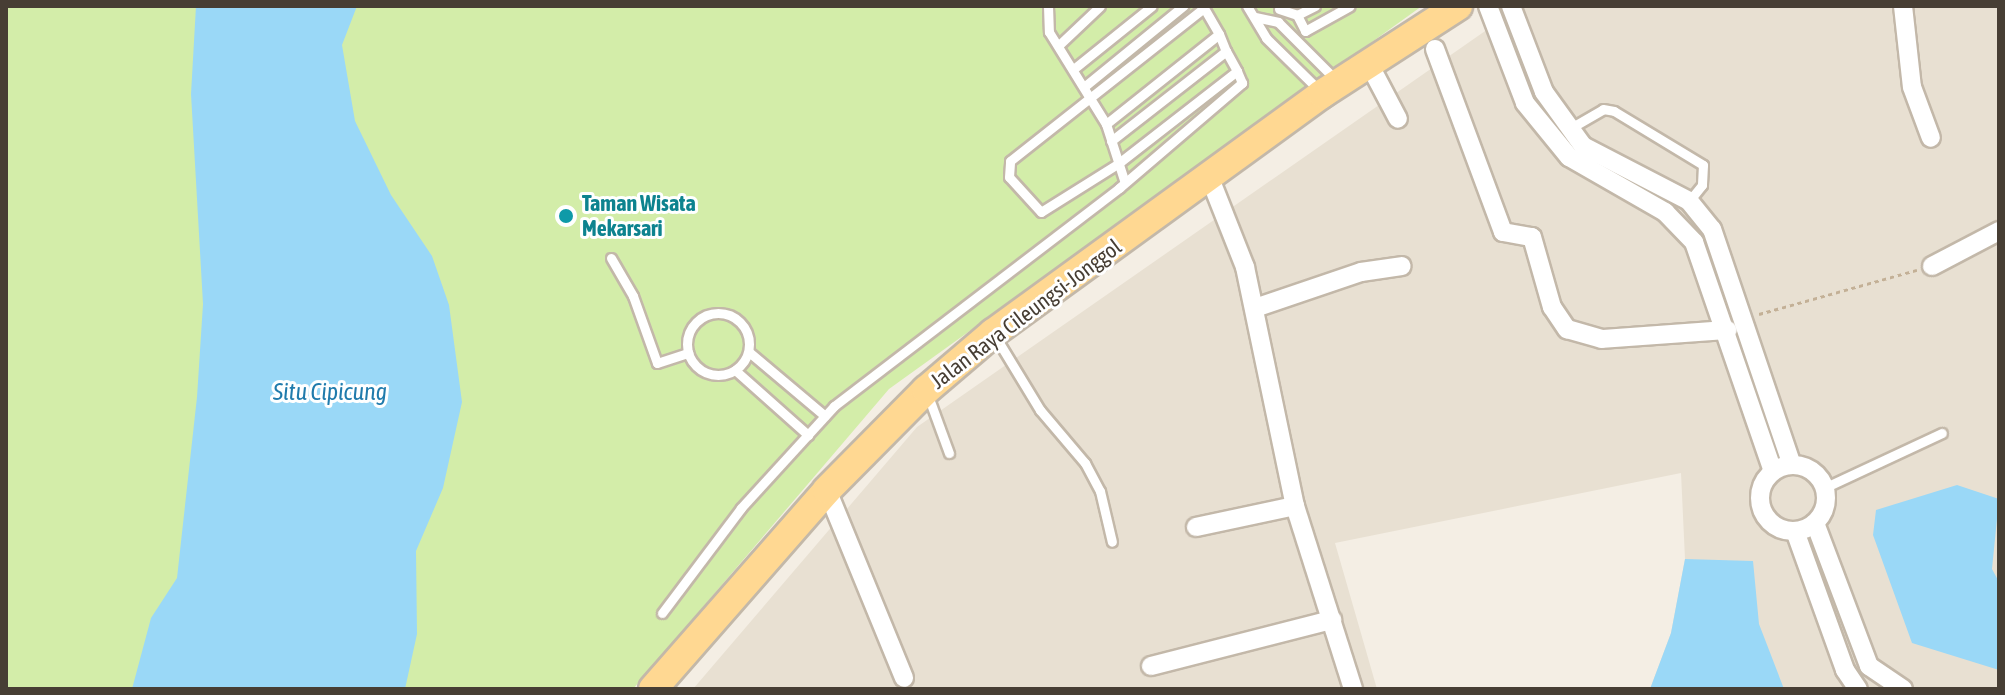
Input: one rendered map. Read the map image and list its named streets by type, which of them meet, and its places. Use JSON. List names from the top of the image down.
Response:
{
  "streets": {
    "main road": ["Jalan Raya Cileungsi-Jonggol"]
  },
  "water": ["Situ Cipicung"],
  "places": ["Taman Wisata Mekarsari"]
}
